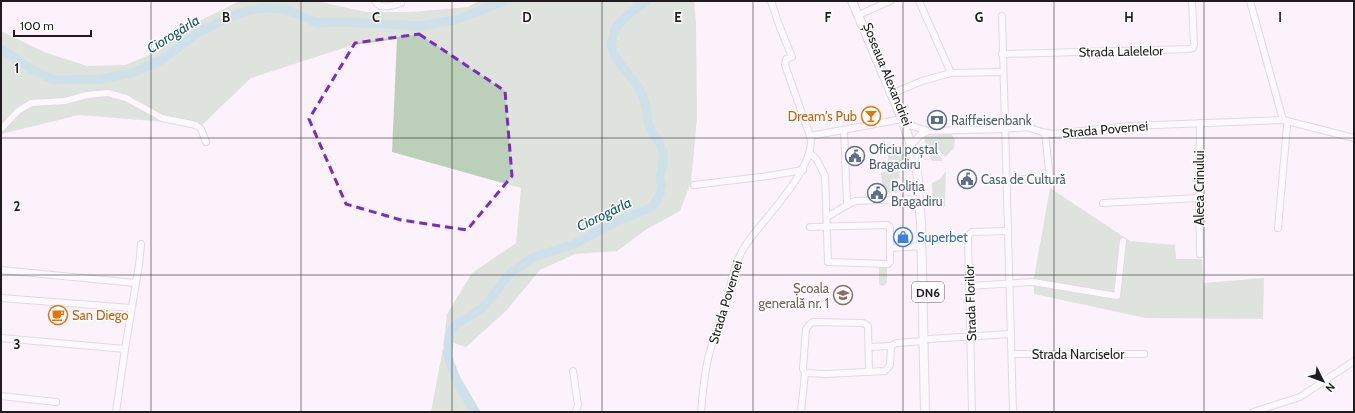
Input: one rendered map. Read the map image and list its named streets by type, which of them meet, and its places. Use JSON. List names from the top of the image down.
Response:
{
  "streets": {
    "highway": ["Șoseaua Alexandriei", "DN6"],
    "street": [
      "Strada Lalelelor",
      "Strada Povernei",
      "Aleea Crinului",
      "Strada Florilor",
      "Strada Narciselor"
    ]
  },
  "crossings": [
    ["Șoseaua Alexandriei", "Strada Povernei"],
    ["Strada Povernei", "Aleea Crinului"]
  ],
  "water": ["Ciorogârla"],
  "places": {
    "bar": ["Dream's Pub"],
    "bank": ["Raiffeisenbank"],
    "public building": ["Oficiu poștal Bragadiru", "Casa de Cultură", "Poliția Bragadiru"],
    "shop": ["Superbet"],
    "school or university": ["Școala generală nr. 1"],
    "cafe": ["San Diego"]
  },
  "scale_bar": "100 m",
  "north": "bottom right",
  "grid": {
    "columns": [
      "B",
      "C",
      "D",
      "E",
      "F",
      "G",
      "H",
      "I"
    ],
    "rows": ["1", "2", "3"]
  }
}
